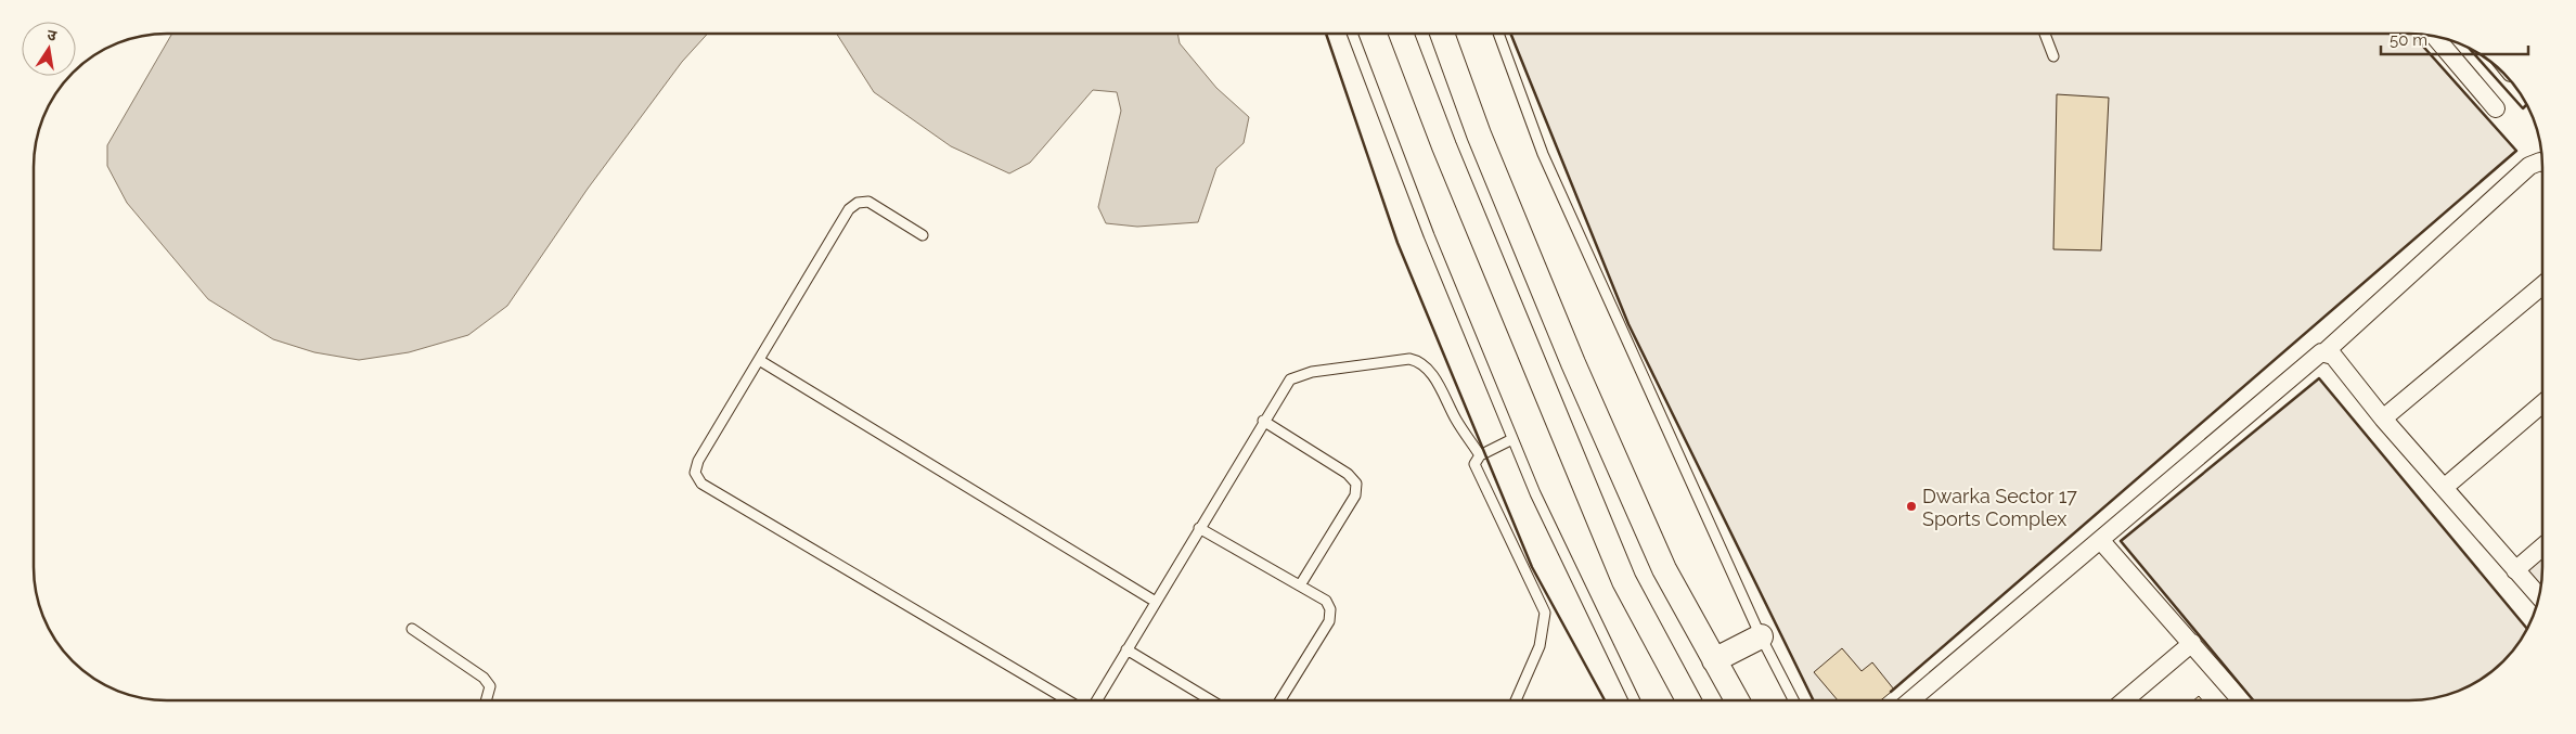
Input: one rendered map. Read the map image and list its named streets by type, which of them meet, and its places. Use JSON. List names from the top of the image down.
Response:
{
  "places": ["Dwarka Sector 17 Sports Complex"],
  "scale_bar": "50 m",
  "north": "top"
}
